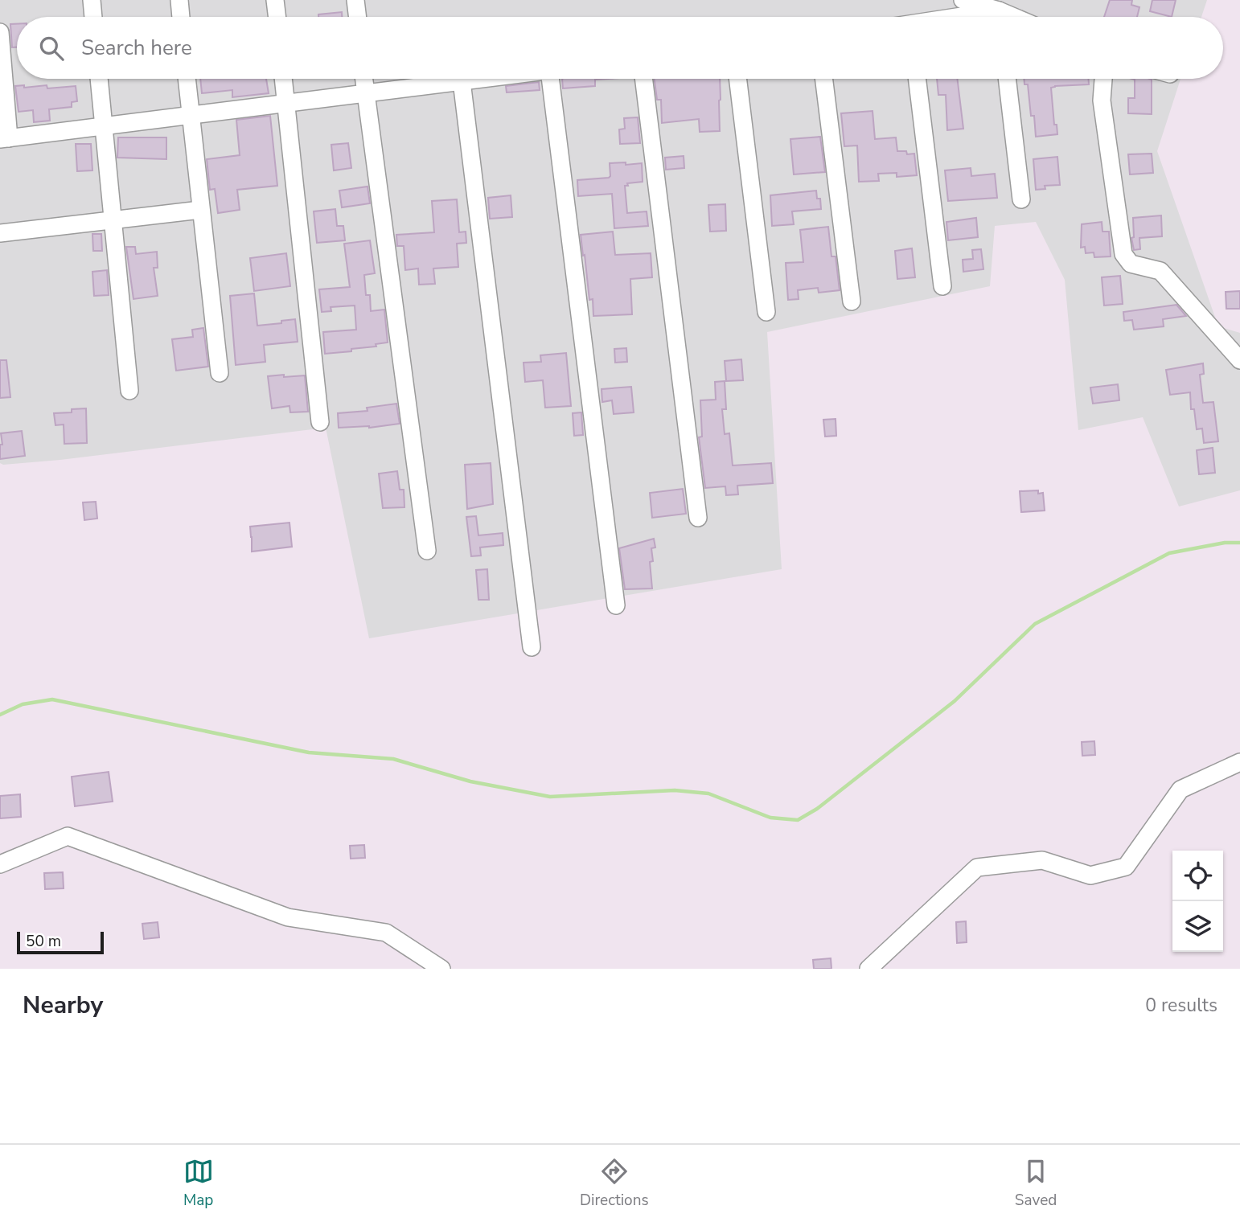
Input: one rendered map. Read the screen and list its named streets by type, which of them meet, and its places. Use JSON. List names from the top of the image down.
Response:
{
  "scale_bar": "50 m",
  "page": {
    "search": "Search here",
    "scale": "50 m",
    "heading": ["Nearby", "0 results"],
    "nav": ["Map", "Directions", "Saved"]
  }
}
